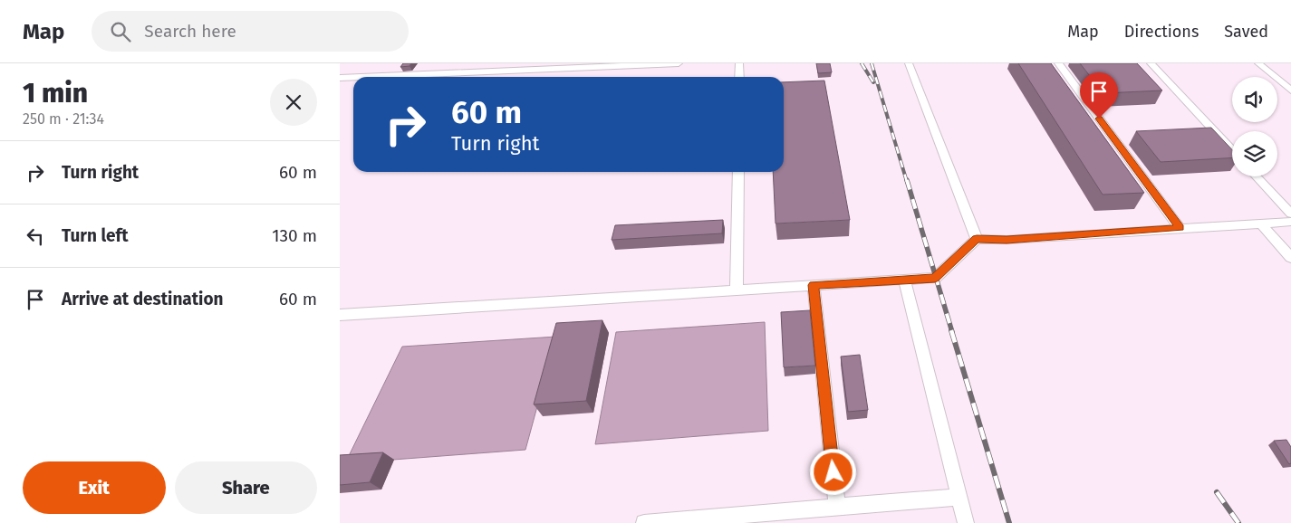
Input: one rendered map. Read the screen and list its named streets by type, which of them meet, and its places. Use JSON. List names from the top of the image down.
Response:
{
  "page": {
    "header": "Map",
    "search": "Search here",
    "nav": ["Map", "Directions", "Saved"],
    "heading": ["1 min", "250 m · 21:34"],
    "turn": ["60 m", "Turn right"],
    "list": [
      {
        "name": "Turn right",
        "value": "60 m"
      },
      {
        "name": "Turn left",
        "value": "130 m"
      },
      {
        "name": "Arrive at destination",
        "value": "60 m"
      }
    ],
    "buttons": ["Exit", "Share"]
  }
}
